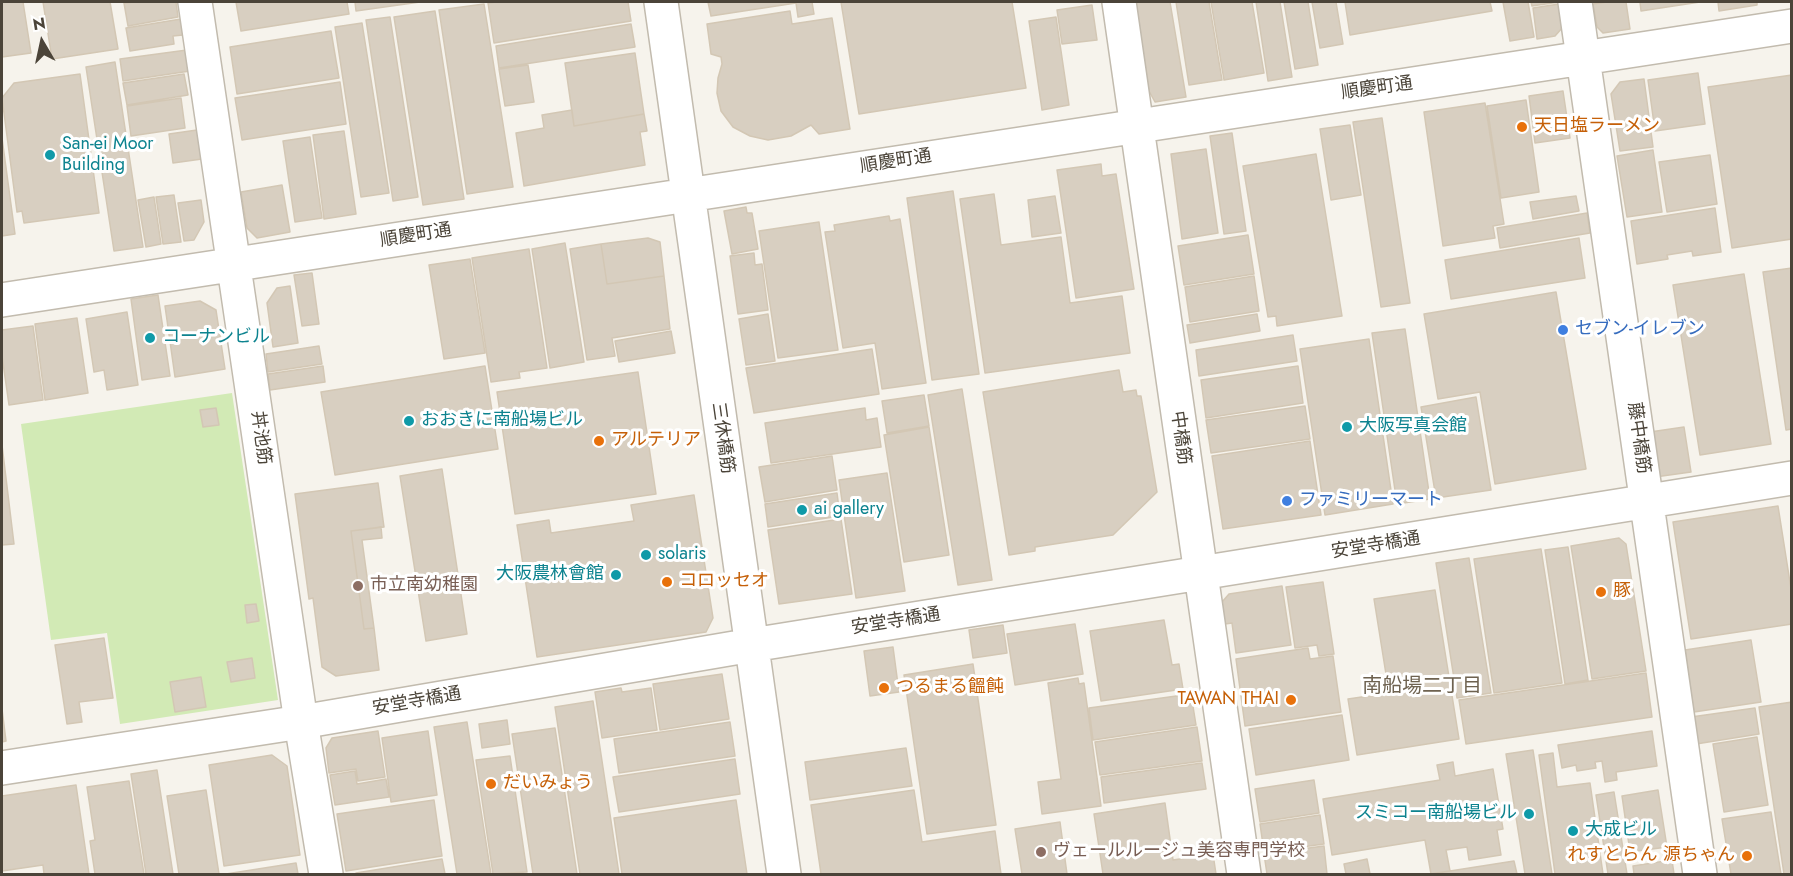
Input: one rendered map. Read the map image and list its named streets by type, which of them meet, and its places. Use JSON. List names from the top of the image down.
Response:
{
  "streets": {
    "street": [
      "順慶町通",
      "丼池筋",
      "三休橋筋",
      "中橋筋",
      "藤中橋筋",
      "安堂寺橋通"
    ]
  },
  "crossings": [
    ["順慶町通", "丼池筋"],
    ["順慶町通", "三休橋筋"],
    ["順慶町通", "中橋筋"],
    ["順慶町通", "藤中橋筋"],
    ["丼池筋", "安堂寺橋通"],
    ["三休橋筋", "安堂寺橋通"],
    ["中橋筋", "安堂寺橋通"],
    ["藤中橋筋", "安堂寺橋通"]
  ],
  "districts": ["南船場二丁目"],
  "places": [
    "天日塩ラーメン",
    "San-ei Moor Building",
    "セブン-イレブン",
    "コーナンビル",
    "おおきに南船場ビル",
    "大阪写真会館",
    "アルテリア",
    "ファミリーマート",
    "ai gallery",
    "solaris",
    "大阪農林會館",
    "コロッセオ",
    "市立南幼稚園",
    "豚",
    "つるまる饂飩",
    "TAWAN THAI",
    "だいみょう",
    "スミコー南船場ビル",
    "大成ビル",
    "ヴェールルージュ美容専門学校",
    "れすとらん 源ちゃん"
  ],
  "north": "top"
}
